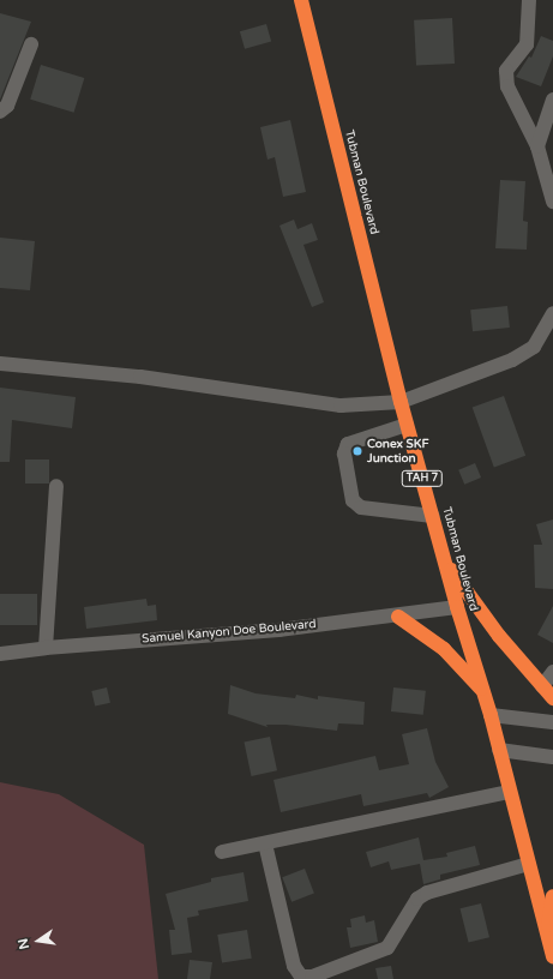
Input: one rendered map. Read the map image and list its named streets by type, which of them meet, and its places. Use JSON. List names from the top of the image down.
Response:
{
  "streets": {
    "highway": ["Tubman Boulevard", "TAH 7"],
    "street": ["Samuel Kanyon Doe Boulevard"]
  },
  "crossings": [
    ["Tubman Boulevard", "Samuel Kanyon Doe Boulevard"]
  ],
  "places": ["Conex SKF Junction"],
  "north": "left"
}
